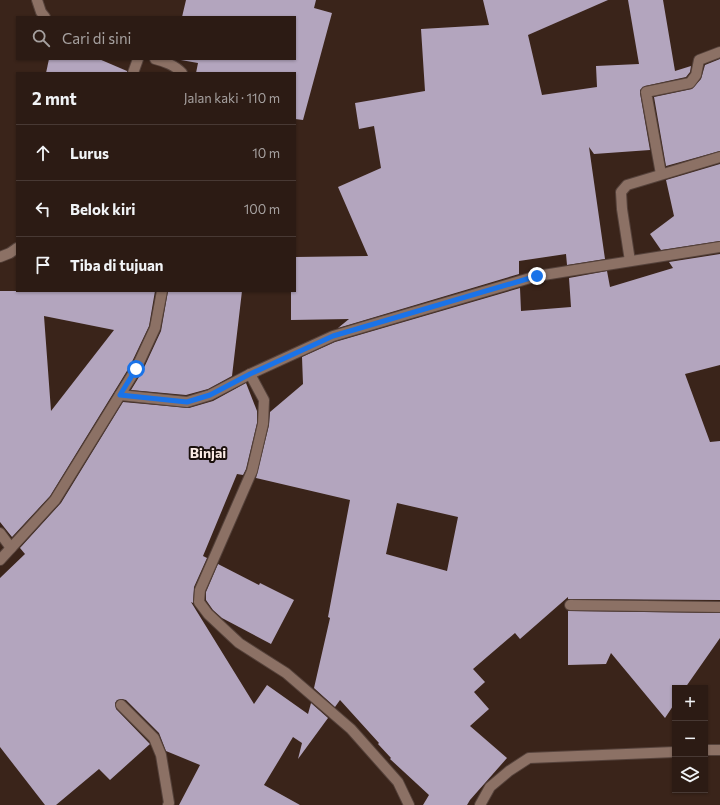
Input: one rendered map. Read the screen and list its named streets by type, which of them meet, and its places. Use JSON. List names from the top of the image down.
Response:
{
  "districts": ["Binjai"],
  "page": {
    "search": "Cari di sini",
    "heading": ["2 mnt", "Jalan kaki · 110 m"],
    "list": [
      ["Lurus", "10 m"],
      ["Belok kiri", "100 m"],
      "Tiba di tujuan"
    ],
    "map_buttons": ["+", "−"]
  }
}
